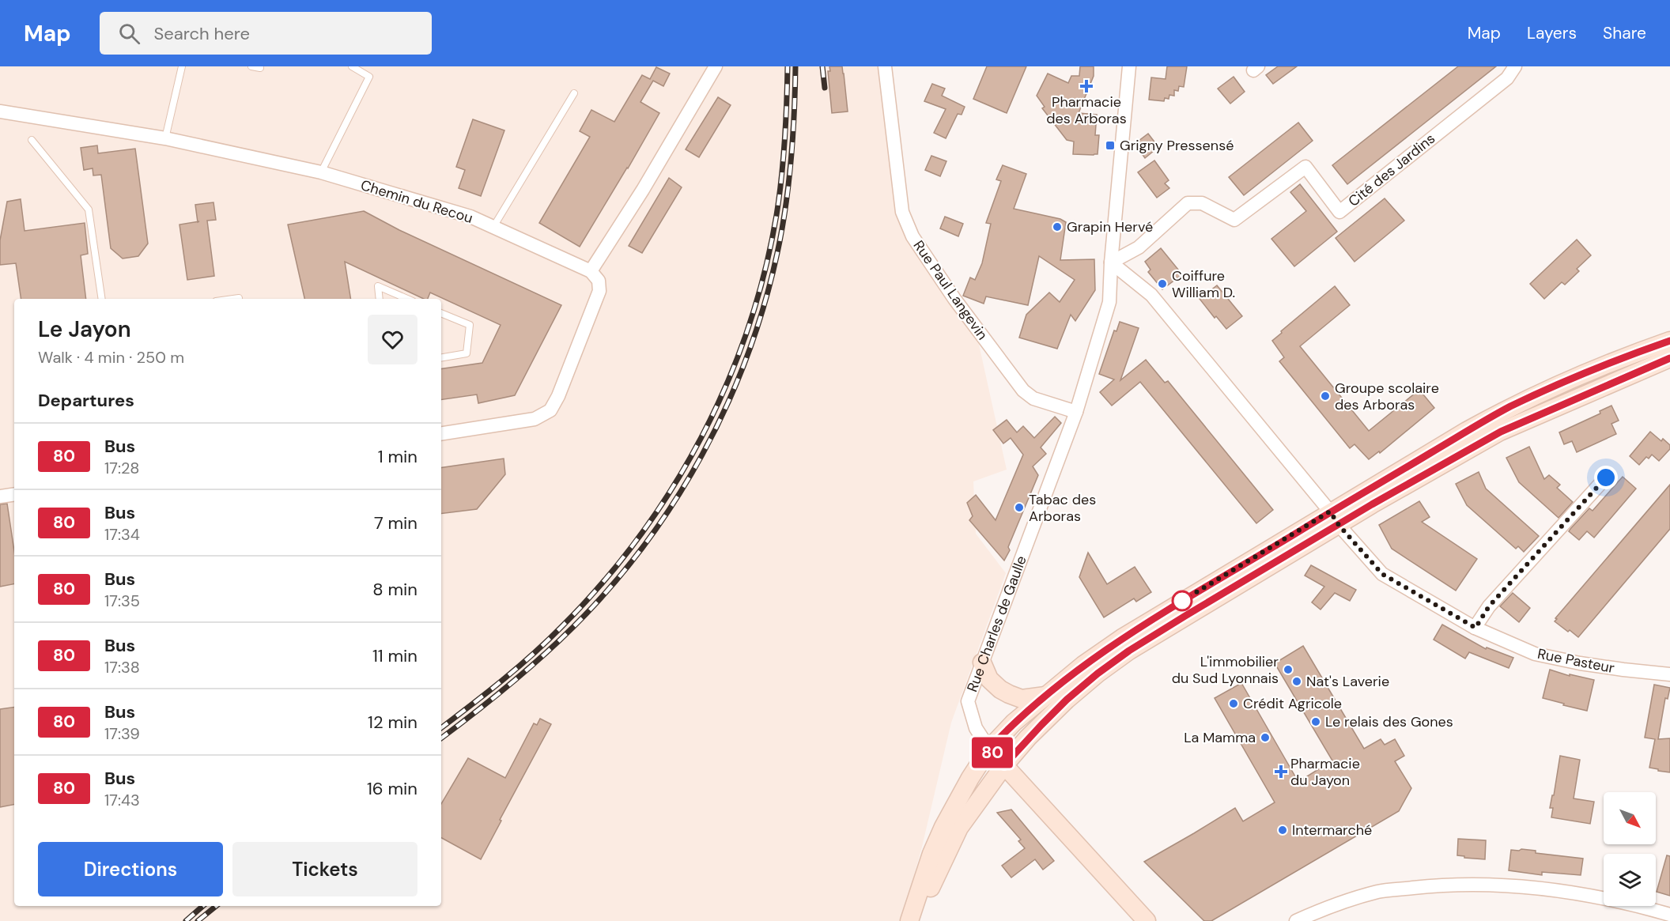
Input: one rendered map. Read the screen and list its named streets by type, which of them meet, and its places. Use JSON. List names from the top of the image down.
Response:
{
  "streets": {
    "main road": ["Rue Charles de Gaulle"],
    "street": [
      "Cité des Jardins",
      "Chemin du Recou",
      "Rue Paul Langevin",
      "Rue Pasteur"
    ]
  },
  "crossings": [
    ["Cité des Jardins", "Rue Charles de Gaulle"],
    ["Cité des Jardins", "Rue Pasteur"],
    ["Rue Paul Langevin", "Rue Charles de Gaulle"],
    ["Rue Charles de Gaulle", "Rue Pasteur"]
  ],
  "places": {
    "health": ["Pharmacie des Arboras", "Pharmacie du Jayon"],
    "transit": ["Grigny Pressensé"],
    "other": [
      "Grapin Hervé",
      "Coiffure William D.",
      "Groupe scolaire des Arboras",
      "Tabac des Arboras",
      "L'immobilier du Sud Lyonnais",
      "Nat's Laverie",
      "Crédit Agricole",
      "Le relais des Gones",
      "La Mamma",
      "Intermarché"
    ]
  },
  "lines": ["bus line 80"],
  "north": "bottom right",
  "page": {
    "header": "Map",
    "search": "Search here",
    "nav": ["Map", "Layers", "Share"],
    "on_map": "80",
    "heading": [
      ["Le Jayon", "Walk · 4 min · 250 m"],
      "Departures"
    ],
    "list": [
      {
        "mark": "80",
        "name": "Bus",
        "note": "17:28",
        "value": "1 min"
      },
      {
        "mark": "80",
        "name": "Bus",
        "note": "17:34",
        "value": "7 min"
      },
      {
        "mark": "80",
        "name": "Bus",
        "note": "17:35",
        "value": "8 min"
      },
      {
        "mark": "80",
        "name": "Bus",
        "note": "17:38",
        "value": "11 min"
      },
      {
        "mark": "80",
        "name": "Bus",
        "note": "17:39",
        "value": "12 min"
      },
      {
        "mark": "80",
        "name": "Bus",
        "note": "17:43",
        "value": "16 min"
      }
    ],
    "buttons": ["Directions", "Tickets"]
  }
}
